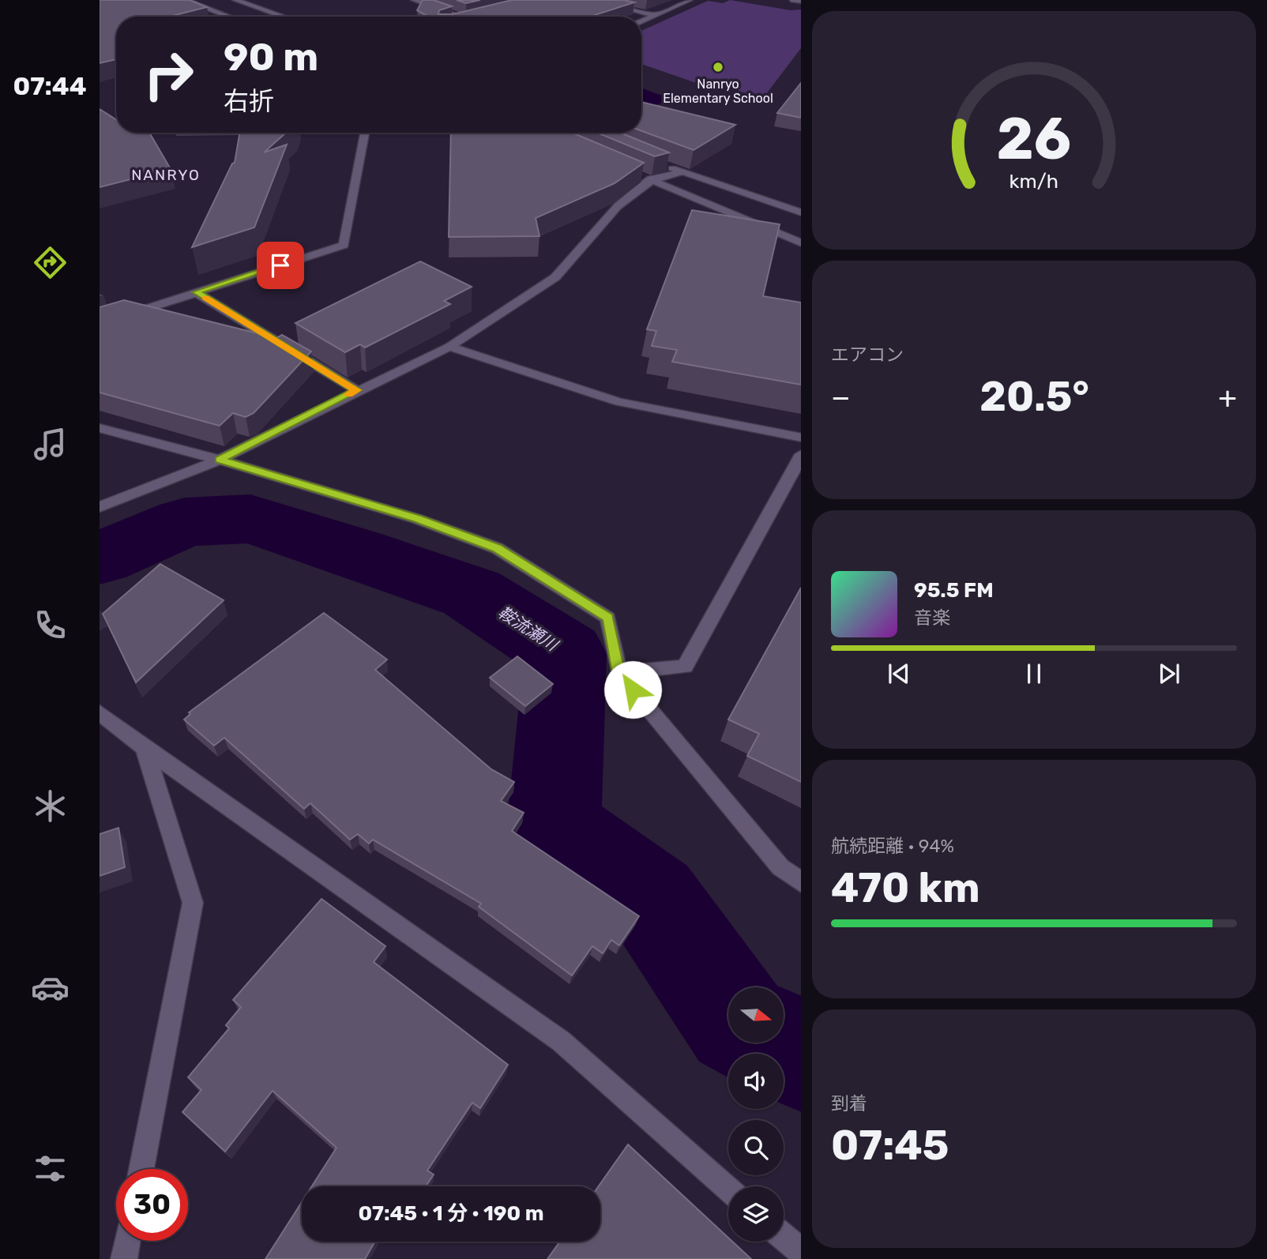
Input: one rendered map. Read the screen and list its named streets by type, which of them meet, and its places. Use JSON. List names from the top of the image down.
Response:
{
  "districts": ["NANRYO"],
  "water": ["鞍流瀬川"],
  "places": ["Nanryo Elementary School"],
  "north": "right",
  "page": {
    "tabs": "07:44",
    "turn": ["90 m", "右折"],
    "tile": [
      "エアコン",
      ["航続距離 · 94%", "470 km"],
      ["到着", "07:45"]
    ],
    "heat": ["−", "20.5°", "+"],
    "song": ["95.5 FM", "音楽"],
    "limit": "30",
    "trip": "07:45 · 1 分 · 190 m",
    "gauge": ["26", "km/h"]
  }
}
